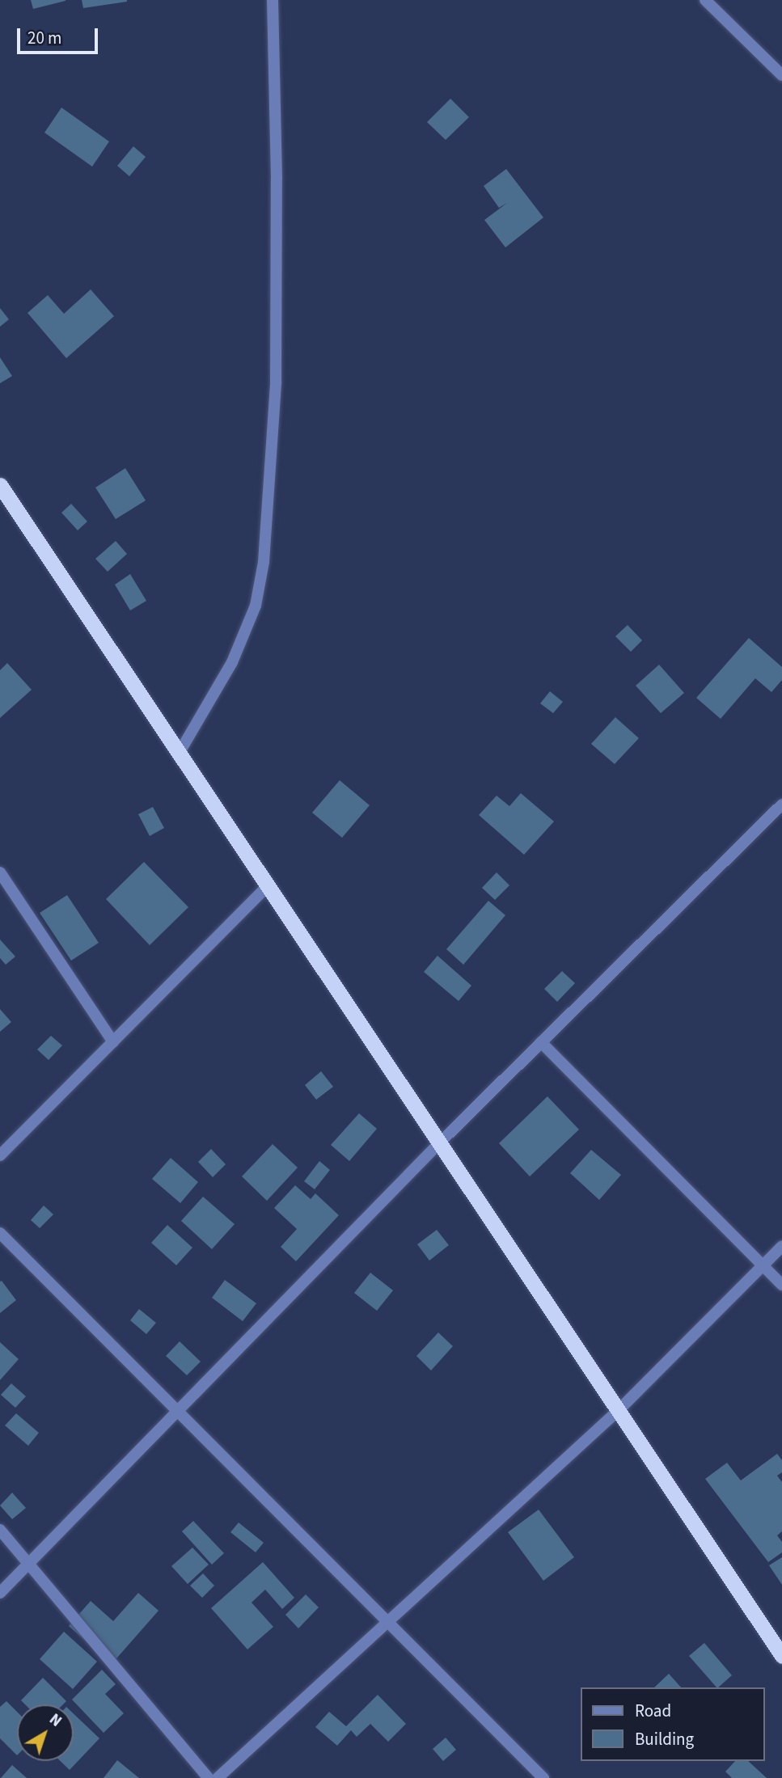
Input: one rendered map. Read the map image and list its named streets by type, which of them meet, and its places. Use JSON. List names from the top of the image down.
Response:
{
  "legend": ["Road", "Building"],
  "scale_bar": "20 m",
  "north": "top right"
}
